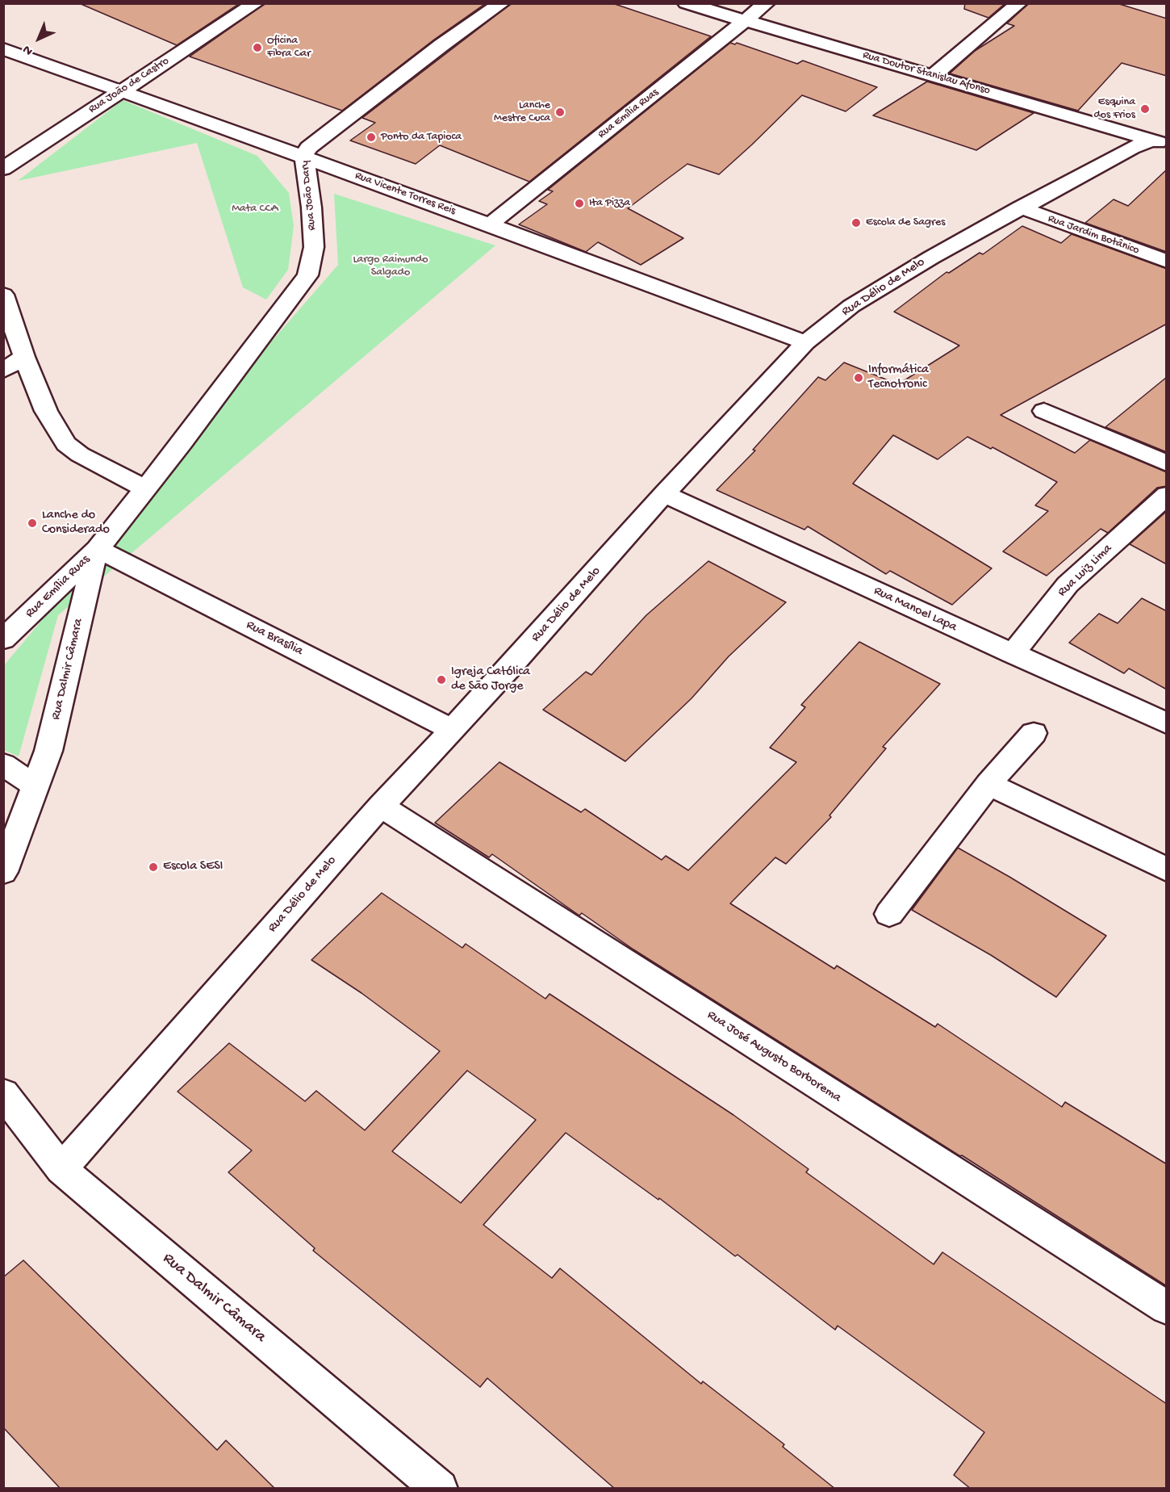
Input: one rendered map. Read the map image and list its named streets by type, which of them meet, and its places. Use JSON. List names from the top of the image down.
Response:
{
  "streets": {
    "street": [
      "Rua Doutor Stanislau Afonso",
      "Rua João de Castro",
      "Rua Emília Ruas",
      "Rua Vicente Torres Reis",
      "Rua João Dary",
      "Rua Jardim Botânico",
      "Rua Délio de Melo",
      "Rua Luiz Lima",
      "Rua Manoel Lapa",
      "Rua Brasília",
      "Rua Dalmir Câmara",
      "Rua José Augusto Borborema"
    ]
  },
  "crossings": [
    ["Rua Doutor Stanislau Afonso", "Rua Emília Ruas"],
    ["Rua Doutor Stanislau Afonso", "Rua Délio de Melo"],
    ["Rua João de Castro", "Rua Vicente Torres Reis"],
    ["Rua Emília Ruas", "Rua Vicente Torres Reis"],
    ["Rua Emília Ruas", "Rua João Dary"],
    ["Rua Emília Ruas", "Rua Brasília"],
    ["Rua Emília Ruas", "Rua Dalmir Câmara"],
    ["Rua Vicente Torres Reis", "Rua João Dary"],
    ["Rua Vicente Torres Reis", "Rua Délio de Melo"],
    ["Rua Jardim Botânico", "Rua Délio de Melo"],
    ["Rua Délio de Melo", "Rua Manoel Lapa"],
    ["Rua Délio de Melo", "Rua Brasília"],
    ["Rua Délio de Melo", "Rua Dalmir Câmara"],
    ["Rua Délio de Melo", "Rua José Augusto Borborema"],
    ["Rua Luiz Lima", "Rua Manoel Lapa"],
    ["Rua Brasília", "Rua Dalmir Câmara"]
  ],
  "parks": ["Mata CCA", "Largo Raimundo Salgado"],
  "places": [
    "Oficina Fibra Car",
    "Esquina dos Frios",
    "Lanche Mestre Cuca",
    "Ponto da Tapioca",
    "Ita Pizza",
    "Escola de Sagres",
    "Informática Tecnotronic",
    "Lanche do Considerado",
    "Igreja Católica de São Jorge",
    "Escola SESI"
  ],
  "north": "bottom left"
}
